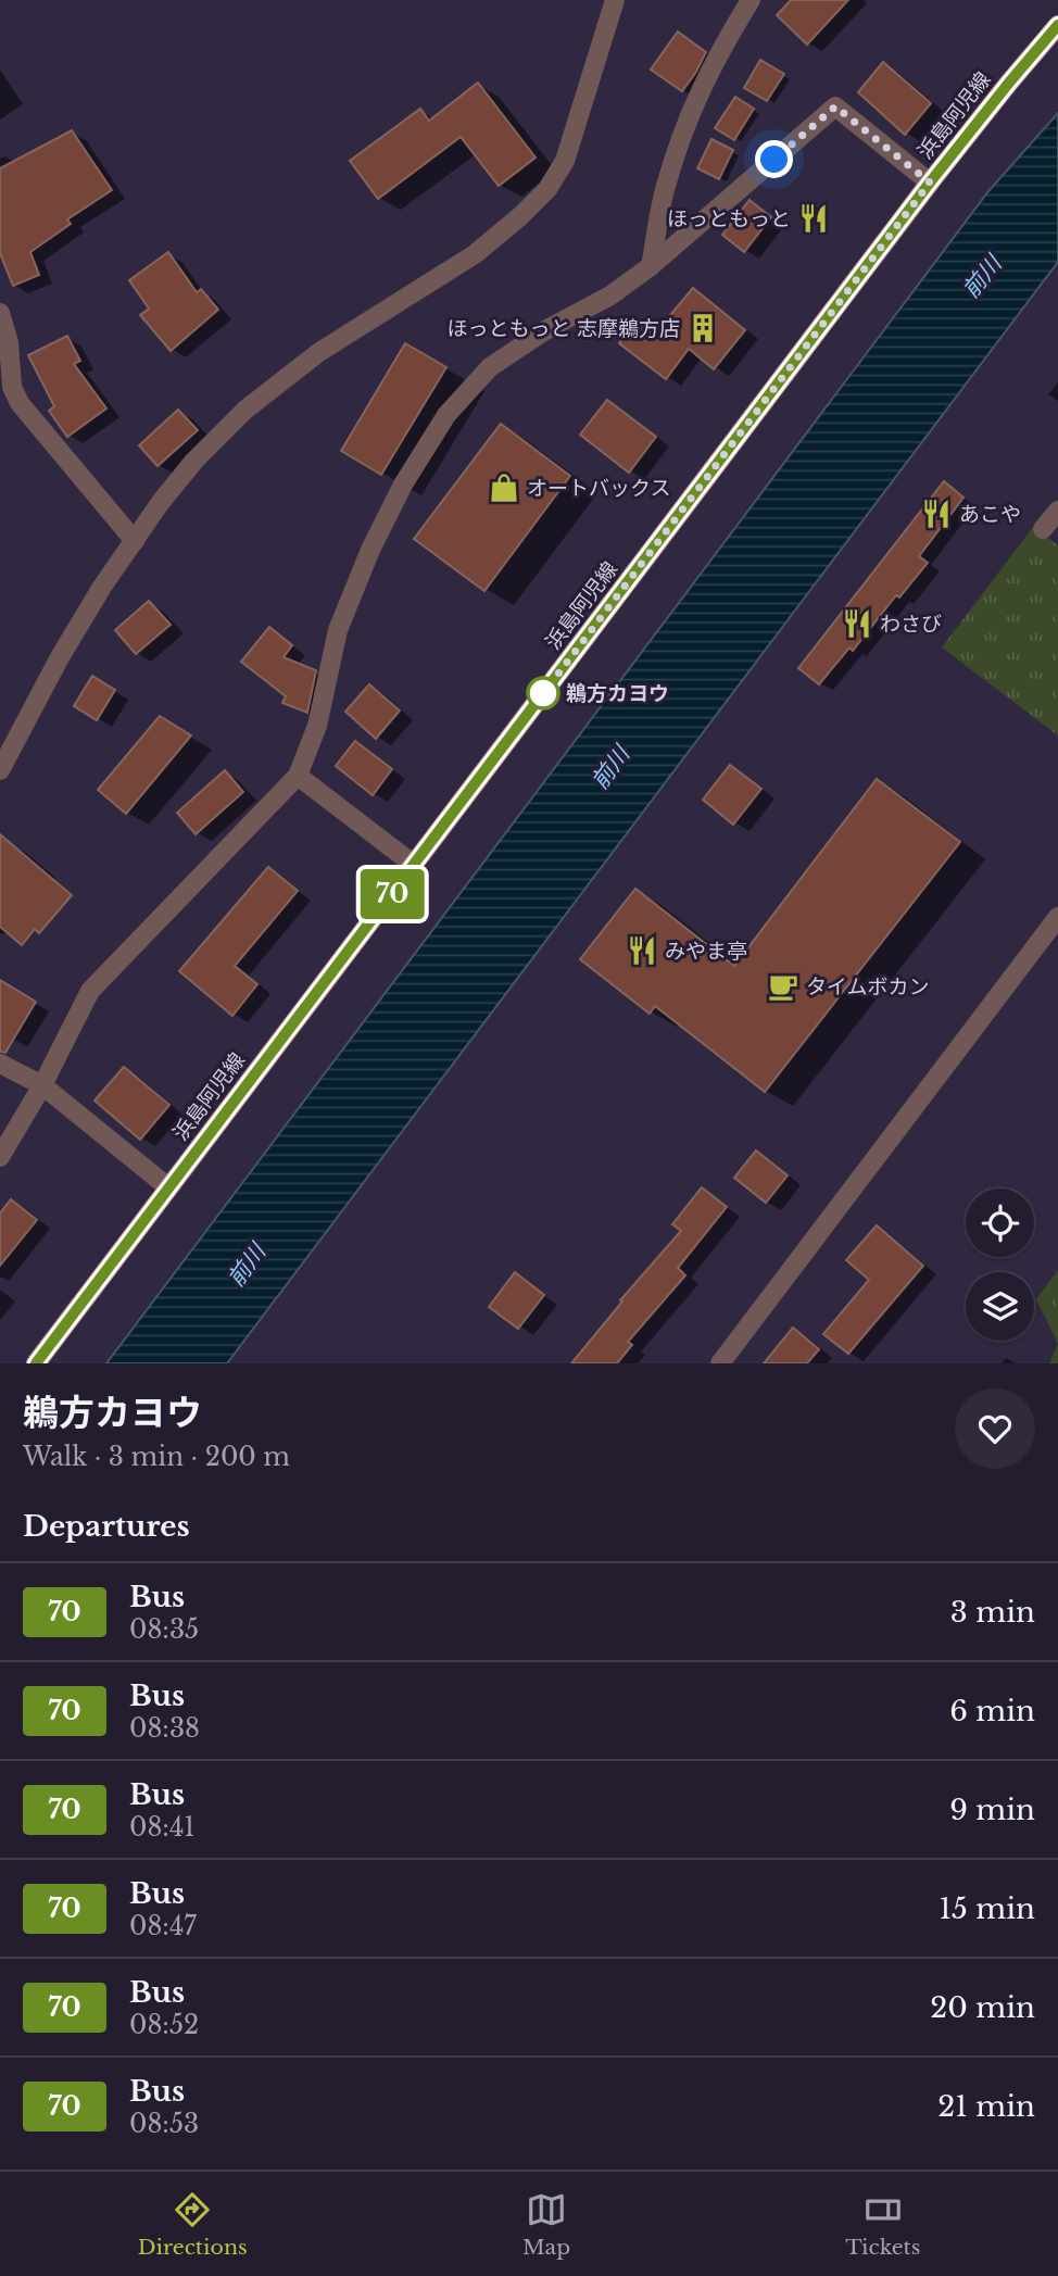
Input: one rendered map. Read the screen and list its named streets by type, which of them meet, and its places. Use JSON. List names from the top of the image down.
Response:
{
  "streets": {
    "main road": ["浜島阿児線"]
  },
  "water": ["前川"],
  "places": {
    "restaurant": [
      "ほっともっと",
      "あこや",
      "わさび",
      "みやま亭"
    ],
    "building": ["ほっともっと 志摩鵜方店"],
    "shop": ["オートバックス"],
    "other": ["鵜方カヨウ"],
    "cafe": ["タイムボカン"]
  },
  "lines": ["bus line 70"],
  "page": {
    "on_map": "70",
    "heading": [
      ["鵜方カヨウ", "Walk · 3 min · 200 m"],
      "Departures"
    ],
    "list": [
      {
        "mark": "70",
        "name": "Bus",
        "note": "08:35",
        "value": "3 min"
      },
      {
        "mark": "70",
        "name": "Bus",
        "note": "08:38",
        "value": "6 min"
      },
      {
        "mark": "70",
        "name": "Bus",
        "note": "08:41",
        "value": "9 min"
      },
      {
        "mark": "70",
        "name": "Bus",
        "note": "08:47",
        "value": "15 min"
      },
      {
        "mark": "70",
        "name": "Bus",
        "note": "08:52",
        "value": "20 min"
      },
      {
        "mark": "70",
        "name": "Bus",
        "note": "08:53",
        "value": "21 min"
      }
    ],
    "tabs": ["Directions", "Map", "Tickets"]
  }
}
